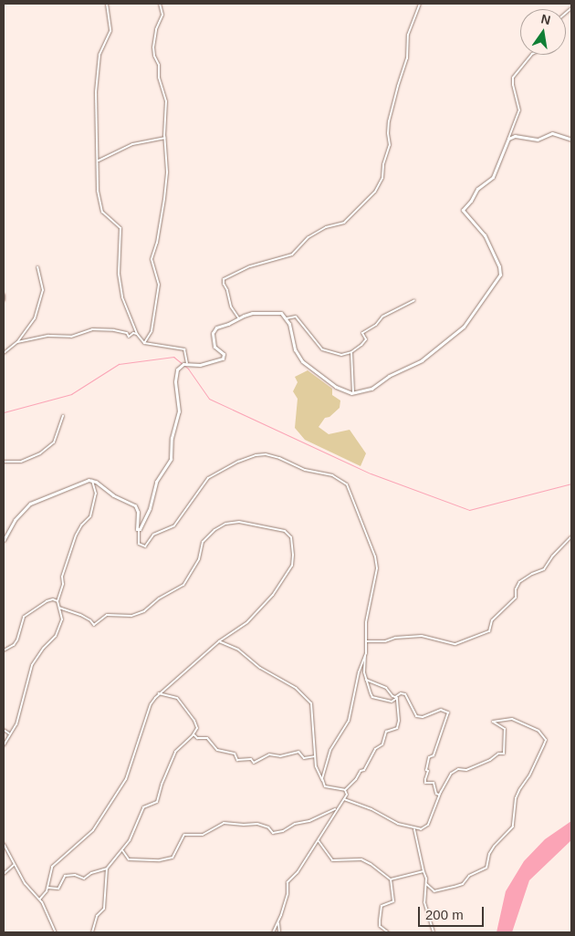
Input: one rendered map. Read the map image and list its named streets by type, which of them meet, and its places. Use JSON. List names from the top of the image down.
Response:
{
  "scale_bar": "200 m",
  "north": "top"
}
